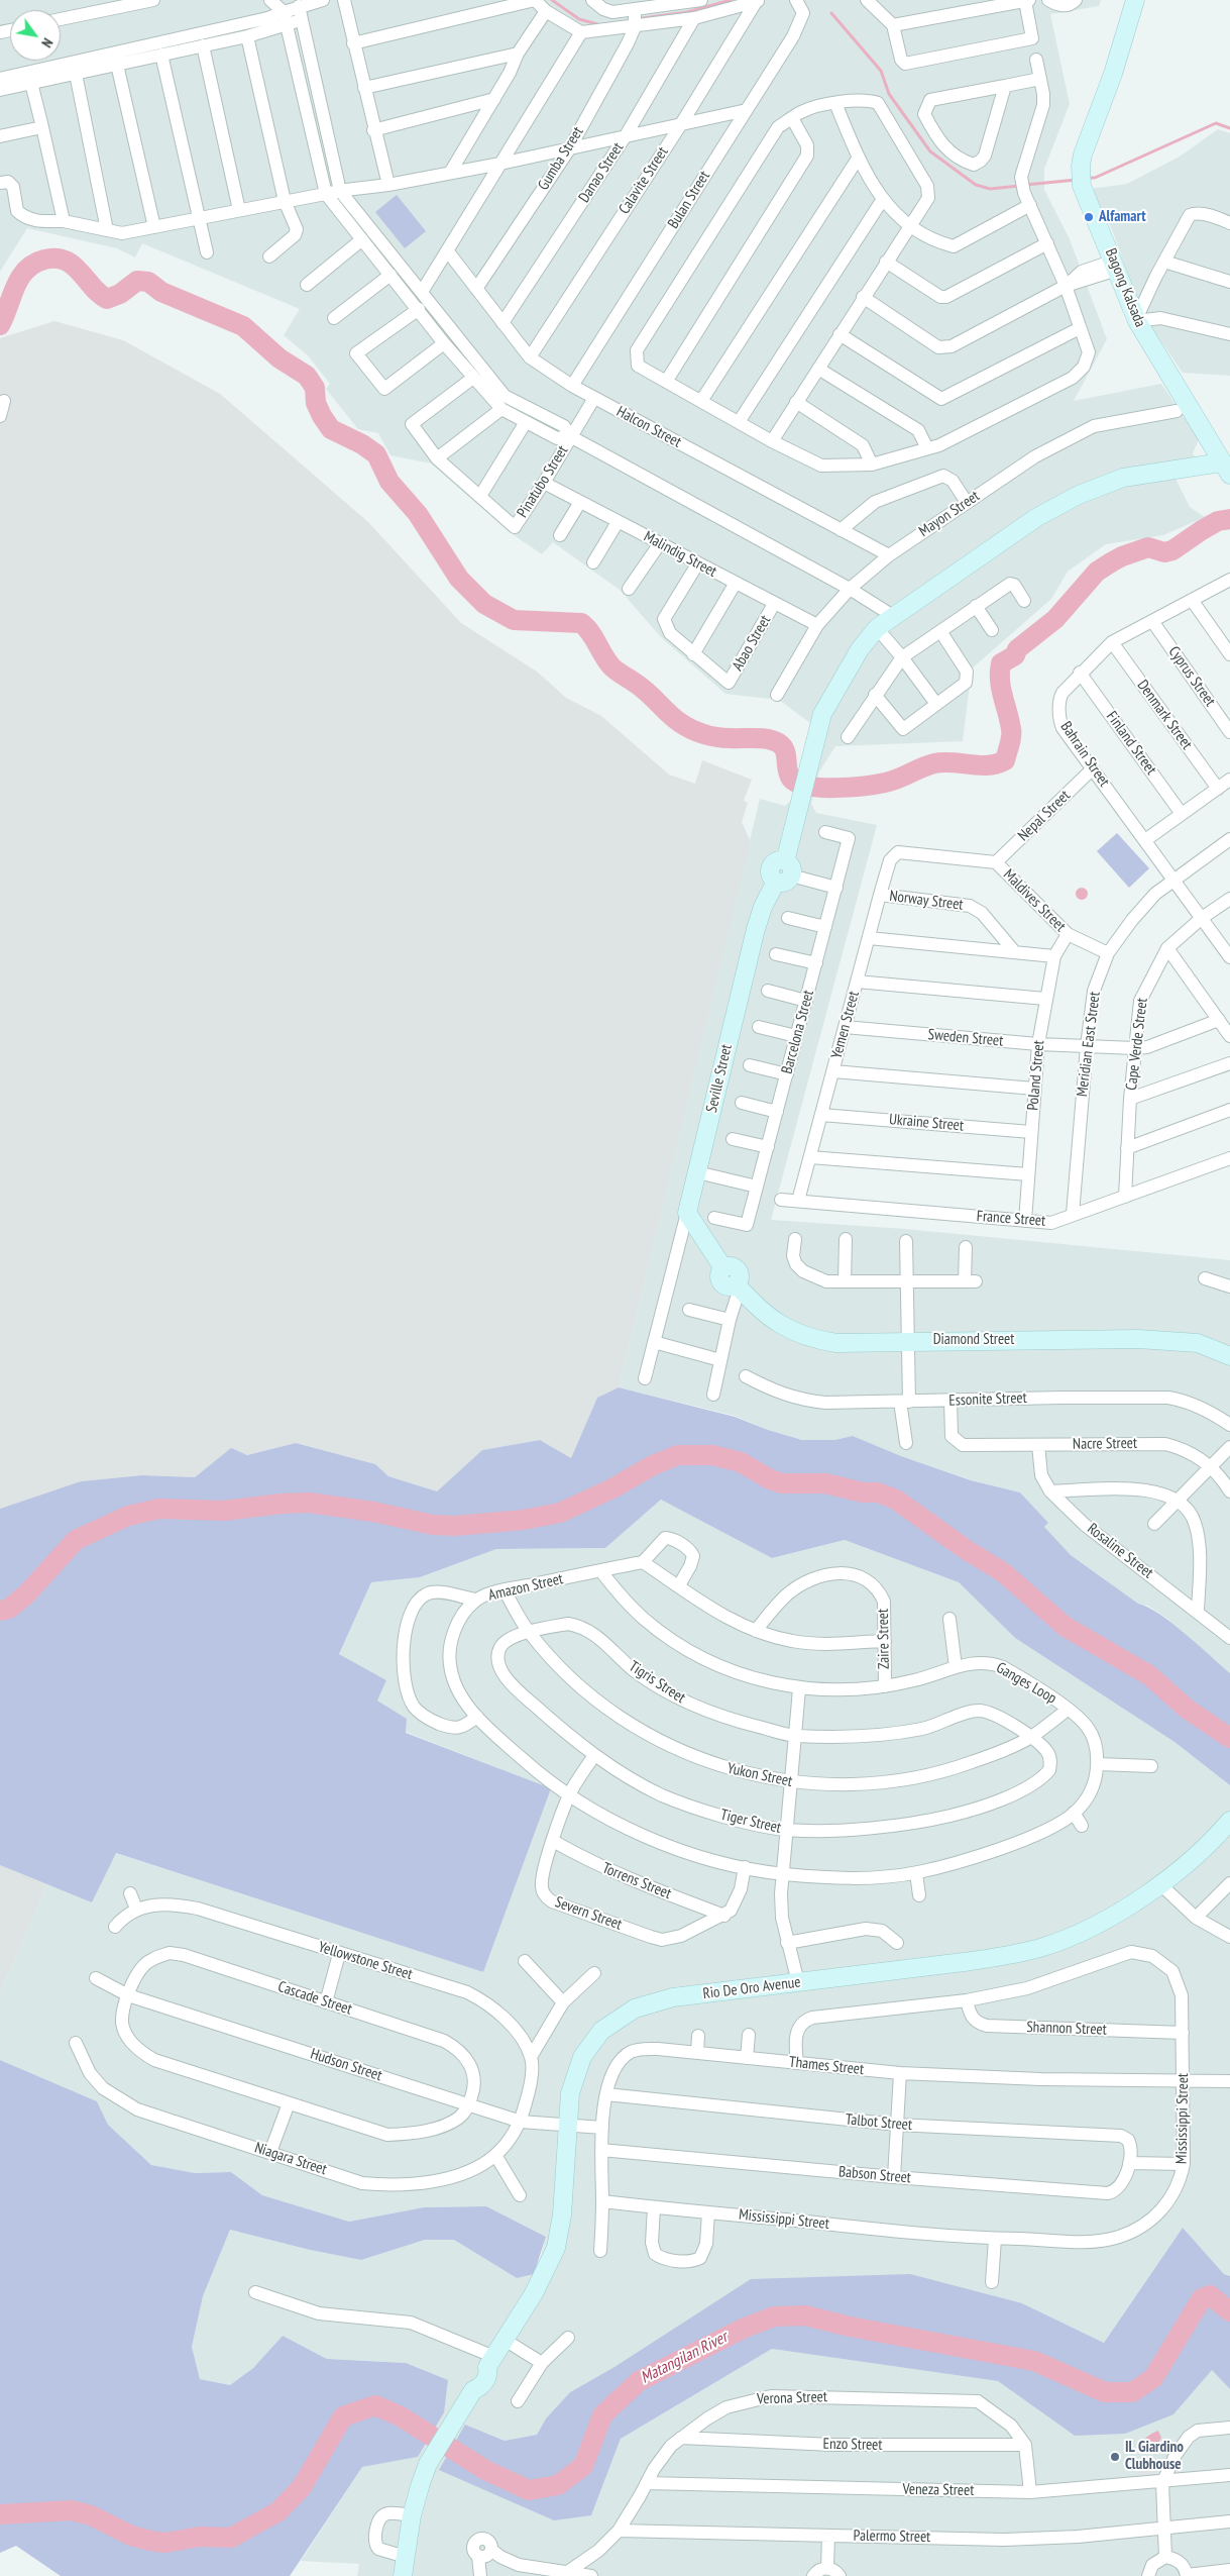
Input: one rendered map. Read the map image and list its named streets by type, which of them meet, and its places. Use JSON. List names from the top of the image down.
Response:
{
  "streets": {
    "street": [
      "Gumba Street",
      "Danao Street",
      "Calavite Street",
      "Bulan Street",
      "Bagong Kalsada",
      "Halcon Street",
      "Pinatubo Street",
      "Mayon Street",
      "Malindig Street",
      "Abao Street",
      "Cyprus Street",
      "Denmark Street",
      "Finland Street",
      "Bahrain Street",
      "Nepal Street",
      "Norway Street",
      "Maldives Street",
      "Yemen Street",
      "Barcelona Street",
      "Sweden Street",
      "Meridian East Street",
      "Cape Verde Street",
      "Poland Street",
      "Seville Street",
      "Ukraine Street",
      "France Street",
      "Diamond Street",
      "Essonite Street",
      "Nacre Street",
      "Rosaline Street",
      "Amazon Street",
      "Zaire Street",
      "Tigris Street",
      "Ganges Loop",
      "Yukon Street",
      "Tiger Street",
      "Torrens Street",
      "Severn Street",
      "Yellowstone Street",
      "Rio De Oro Avenue",
      "Cascade Street",
      "Shannon Street",
      "Hudson Street",
      "Thames Street",
      "Mississippi Street",
      "Talbot Street",
      "Niagara Street",
      "Babson Street",
      "Verona Street",
      "Enzo Street",
      "Veneza Street",
      "Palermo Street"
    ]
  },
  "crossings": [
    ["Gumba Street", "Halcon Street"],
    ["Danao Street", "Halcon Street"],
    ["Calavite Street", "Halcon Street"],
    ["Bulan Street", "Halcon Street"],
    ["Bagong Kalsada", "Seville Street"],
    ["Halcon Street", "Pinatubo Street"],
    ["Halcon Street", "Mayon Street"],
    ["Pinatubo Street", "Malindig Street"],
    ["Mayon Street", "Malindig Street"],
    ["Malindig Street", "Abao Street"],
    ["Cyprus Street", "Bahrain Street"],
    ["Denmark Street", "Bahrain Street"],
    ["Finland Street", "Bahrain Street"],
    ["Bahrain Street", "Nepal Street"],
    ["Bahrain Street", "Meridian East Street"],
    ["Bahrain Street", "Cape Verde Street"],
    ["Nepal Street", "Maldives Street"],
    ["Norway Street", "Yemen Street"],
    ["Maldives Street", "Yemen Street"],
    ["Maldives Street", "Meridian East Street"],
    ["Maldives Street", "Poland Street"],
    ["Yemen Street", "Sweden Street"],
    ["Yemen Street", "Ukraine Street"],
    ["Yemen Street", "France Street"],
    ["Sweden Street", "Meridian East Street"],
    ["Sweden Street", "Cape Verde Street"],
    ["Sweden Street", "Poland Street"],
    ["Meridian East Street", "France Street"],
    ["Cape Verde Street", "France Street"],
    ["Poland Street", "Ukraine Street"],
    ["Poland Street", "France Street"],
    ["Seville Street", "Diamond Street"],
    ["Essonite Street", "Nacre Street"],
    ["Nacre Street", "Rosaline Street"],
    ["Amazon Street", "Ganges Loop"],
    ["Amazon Street", "Yukon Street"],
    ["Amazon Street", "Severn Street"],
    ["Zaire Street", "Ganges Loop"],
    ["Tigris Street", "Yukon Street"],
    ["Tigris Street", "Tiger Street"],
    ["Ganges Loop", "Yukon Street"],
    ["Yukon Street", "Tiger Street"],
    ["Tiger Street", "Severn Street"],
    ["Torrens Street", "Severn Street"],
    ["Rio De Oro Avenue", "Hudson Street"],
    ["Cascade Street", "Hudson Street"],
    ["Shannon Street", "Mississippi Street"],
    ["Hudson Street", "Thames Street"],
    ["Hudson Street", "Niagara Street"],
    ["Thames Street", "Mississippi Street"],
    ["Thames Street", "Talbot Street"],
    ["Thames Street", "Babson Street"],
    ["Talbot Street", "Babson Street"],
    ["Verona Street", "Enzo Street"],
    ["Verona Street", "Veneza Street"],
    ["Verona Street", "Palermo Street"]
  ],
  "water": ["Matangilan River"],
  "places": ["Alfamart", "IL Giardino Clubhouse"],
  "north": "bottom right"
}
